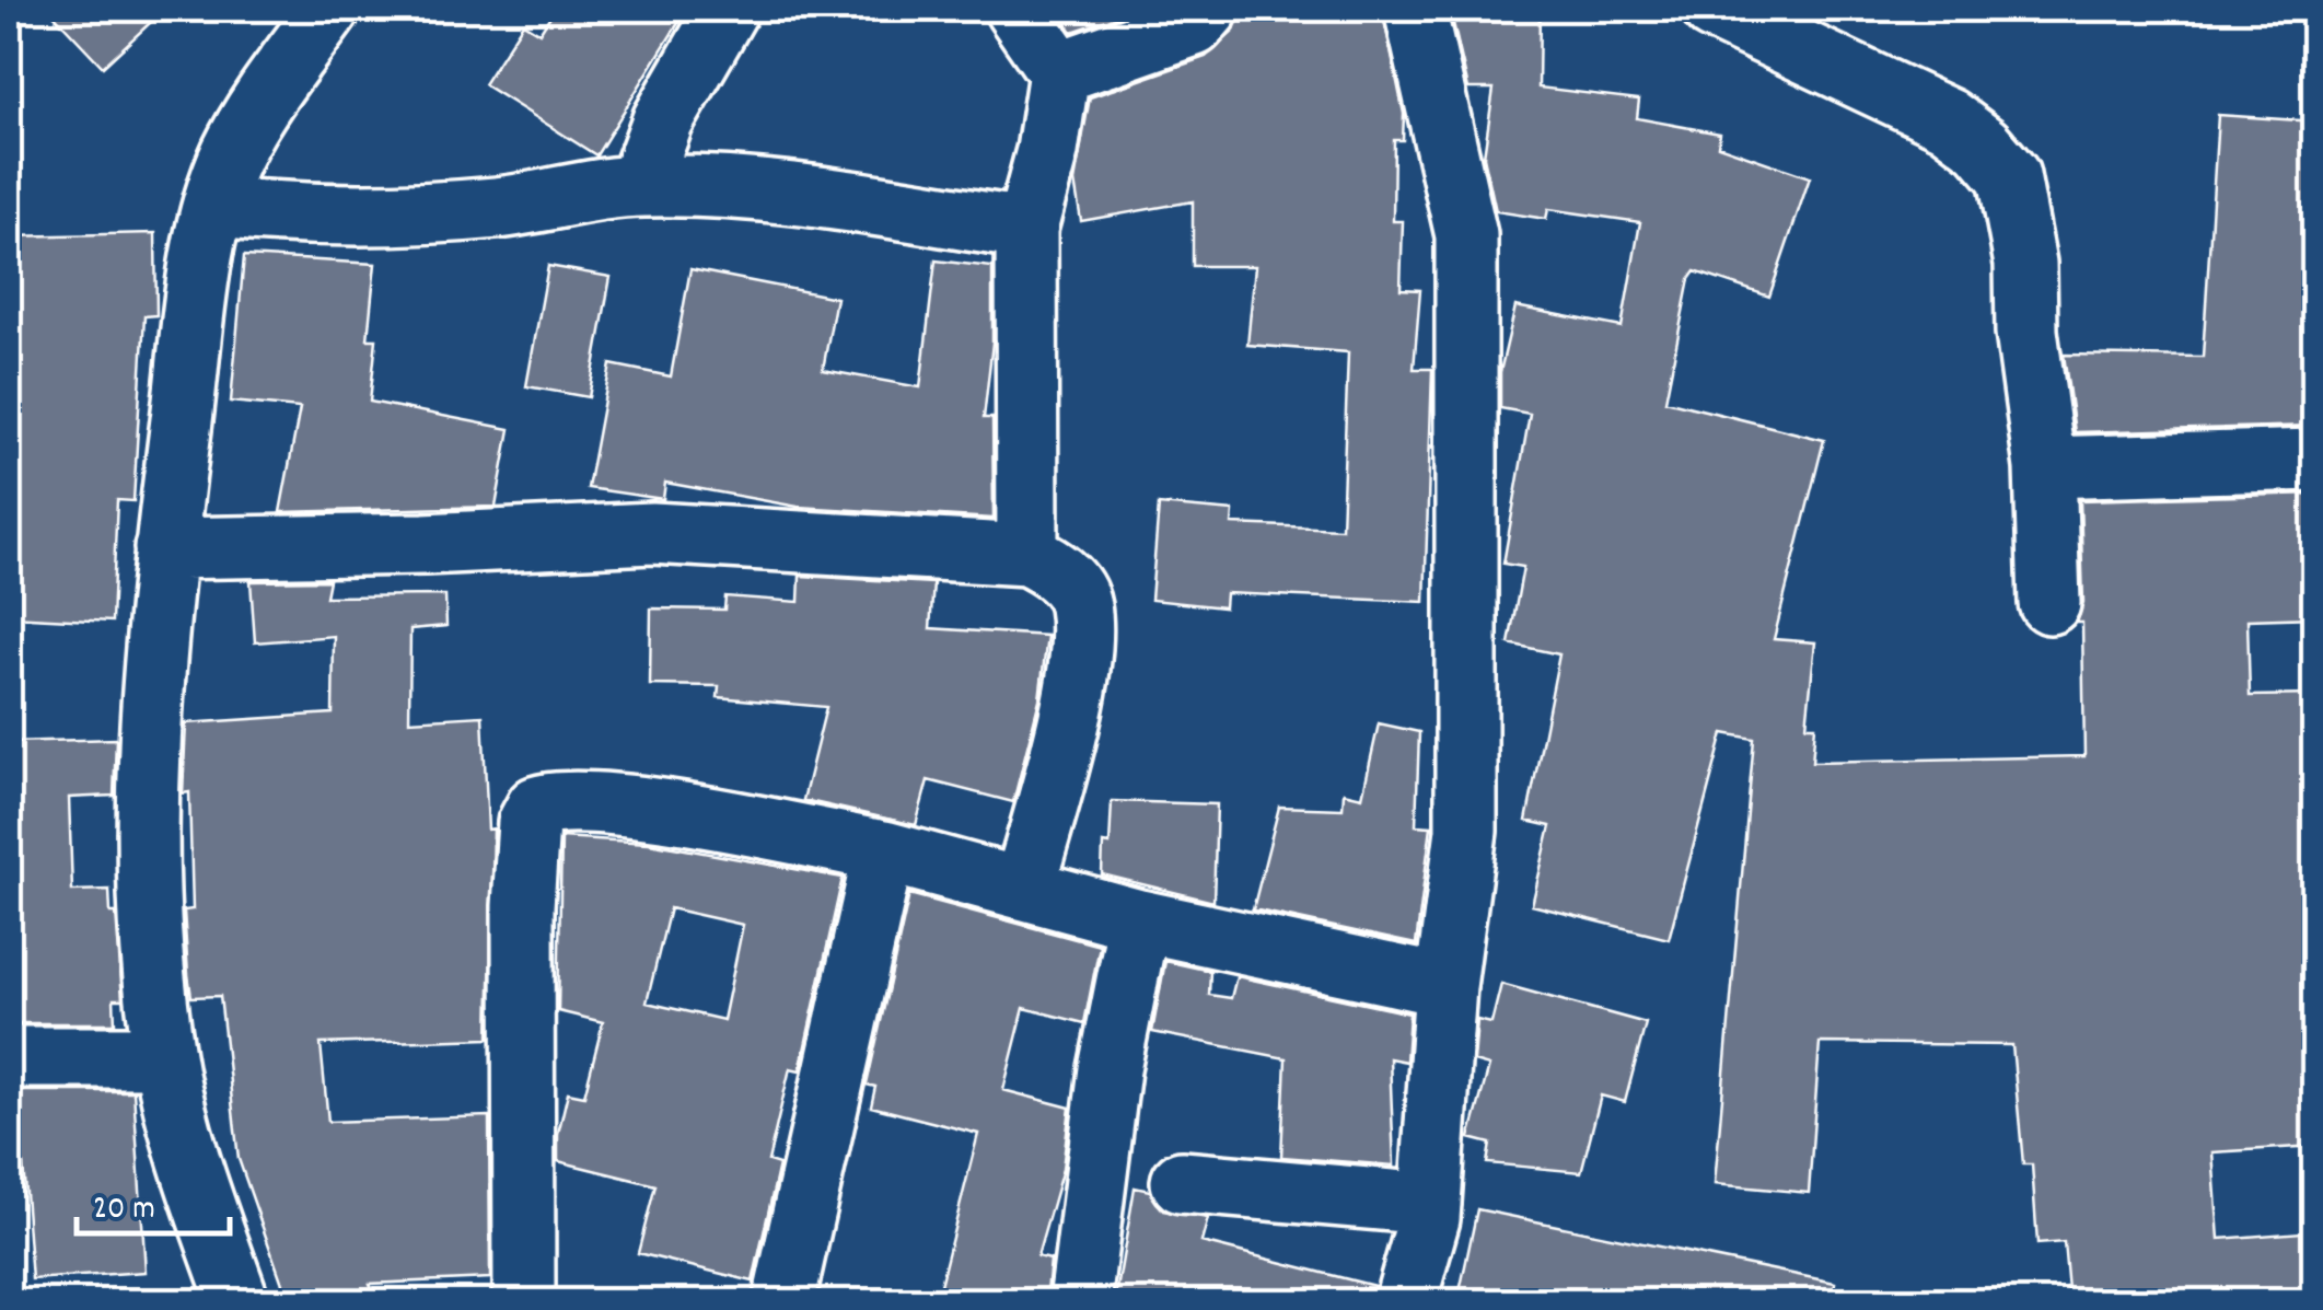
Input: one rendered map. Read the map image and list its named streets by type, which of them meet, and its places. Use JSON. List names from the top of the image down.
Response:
{
  "scale_bar": "20 m"
}
